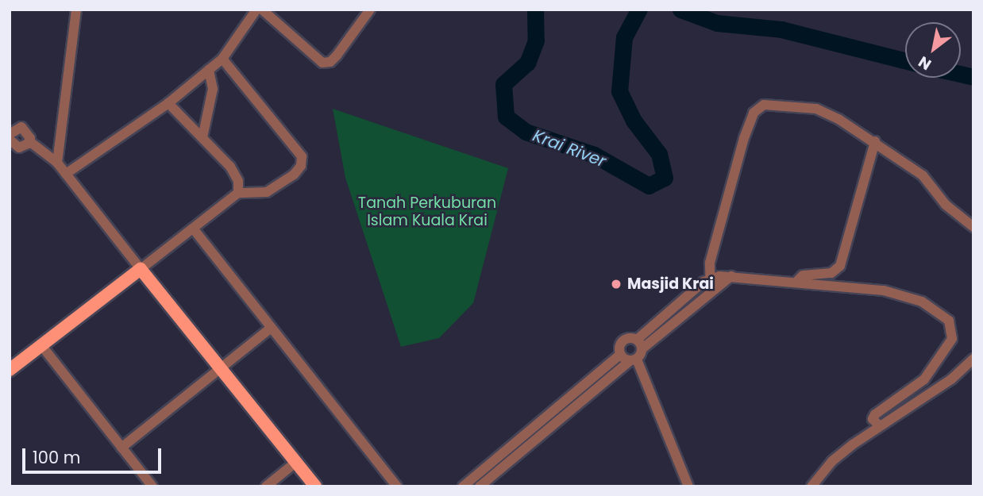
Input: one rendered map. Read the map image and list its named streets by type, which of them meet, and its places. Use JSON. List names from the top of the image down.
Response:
{
  "water": ["Krai River"],
  "parks": ["Tanah Perkuburan Islam Kuala Krai"],
  "places": ["Masjid Krai"],
  "scale_bar": "100 m",
  "north": "bottom left"
}
